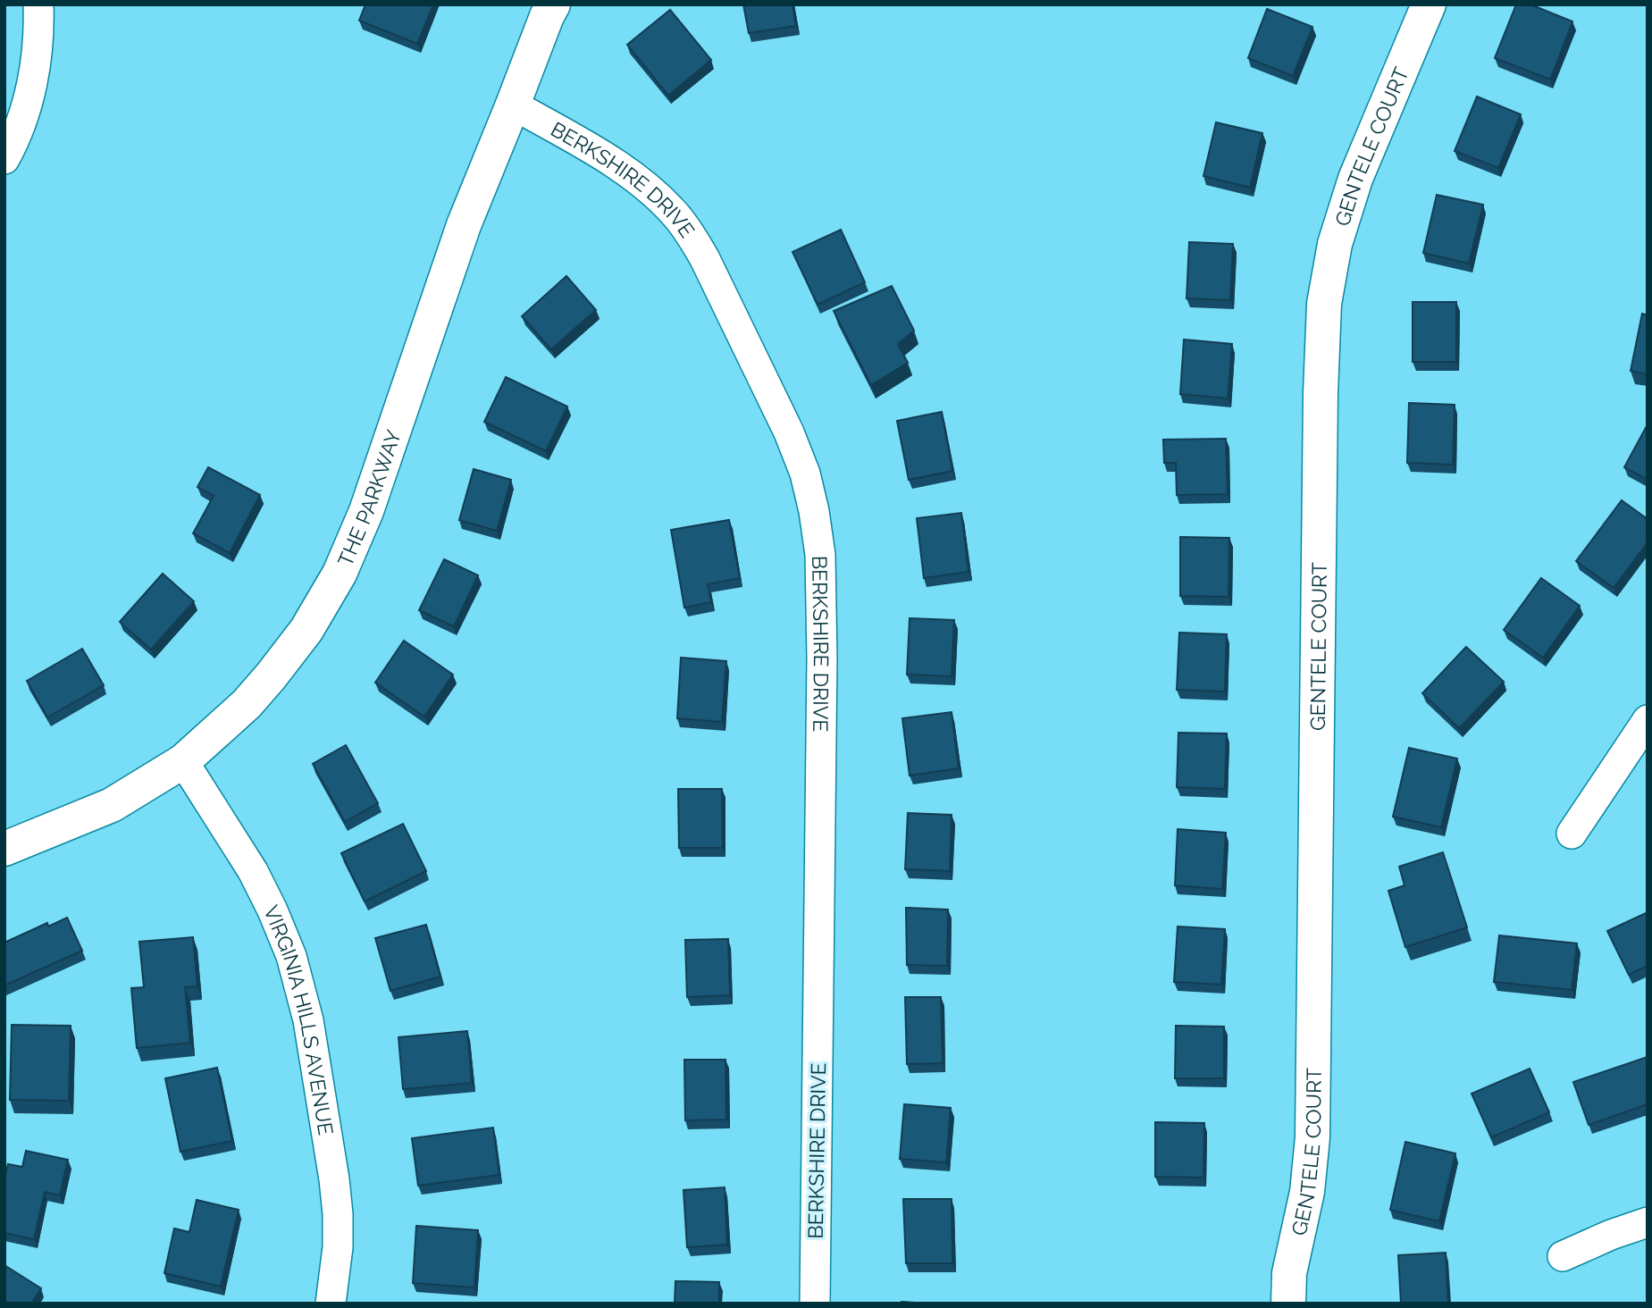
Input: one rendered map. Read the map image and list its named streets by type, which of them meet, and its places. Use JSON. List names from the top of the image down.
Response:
{
  "streets": {
    "street": [
      "GENTELE COURT",
      "BERKSHIRE DRIVE",
      "THE PARKWAY",
      "VIRGINIA HILLS AVENUE"
    ]
  },
  "crossings": [
    ["BERKSHIRE DRIVE", "THE PARKWAY"],
    ["THE PARKWAY", "VIRGINIA HILLS AVENUE"]
  ]
}
